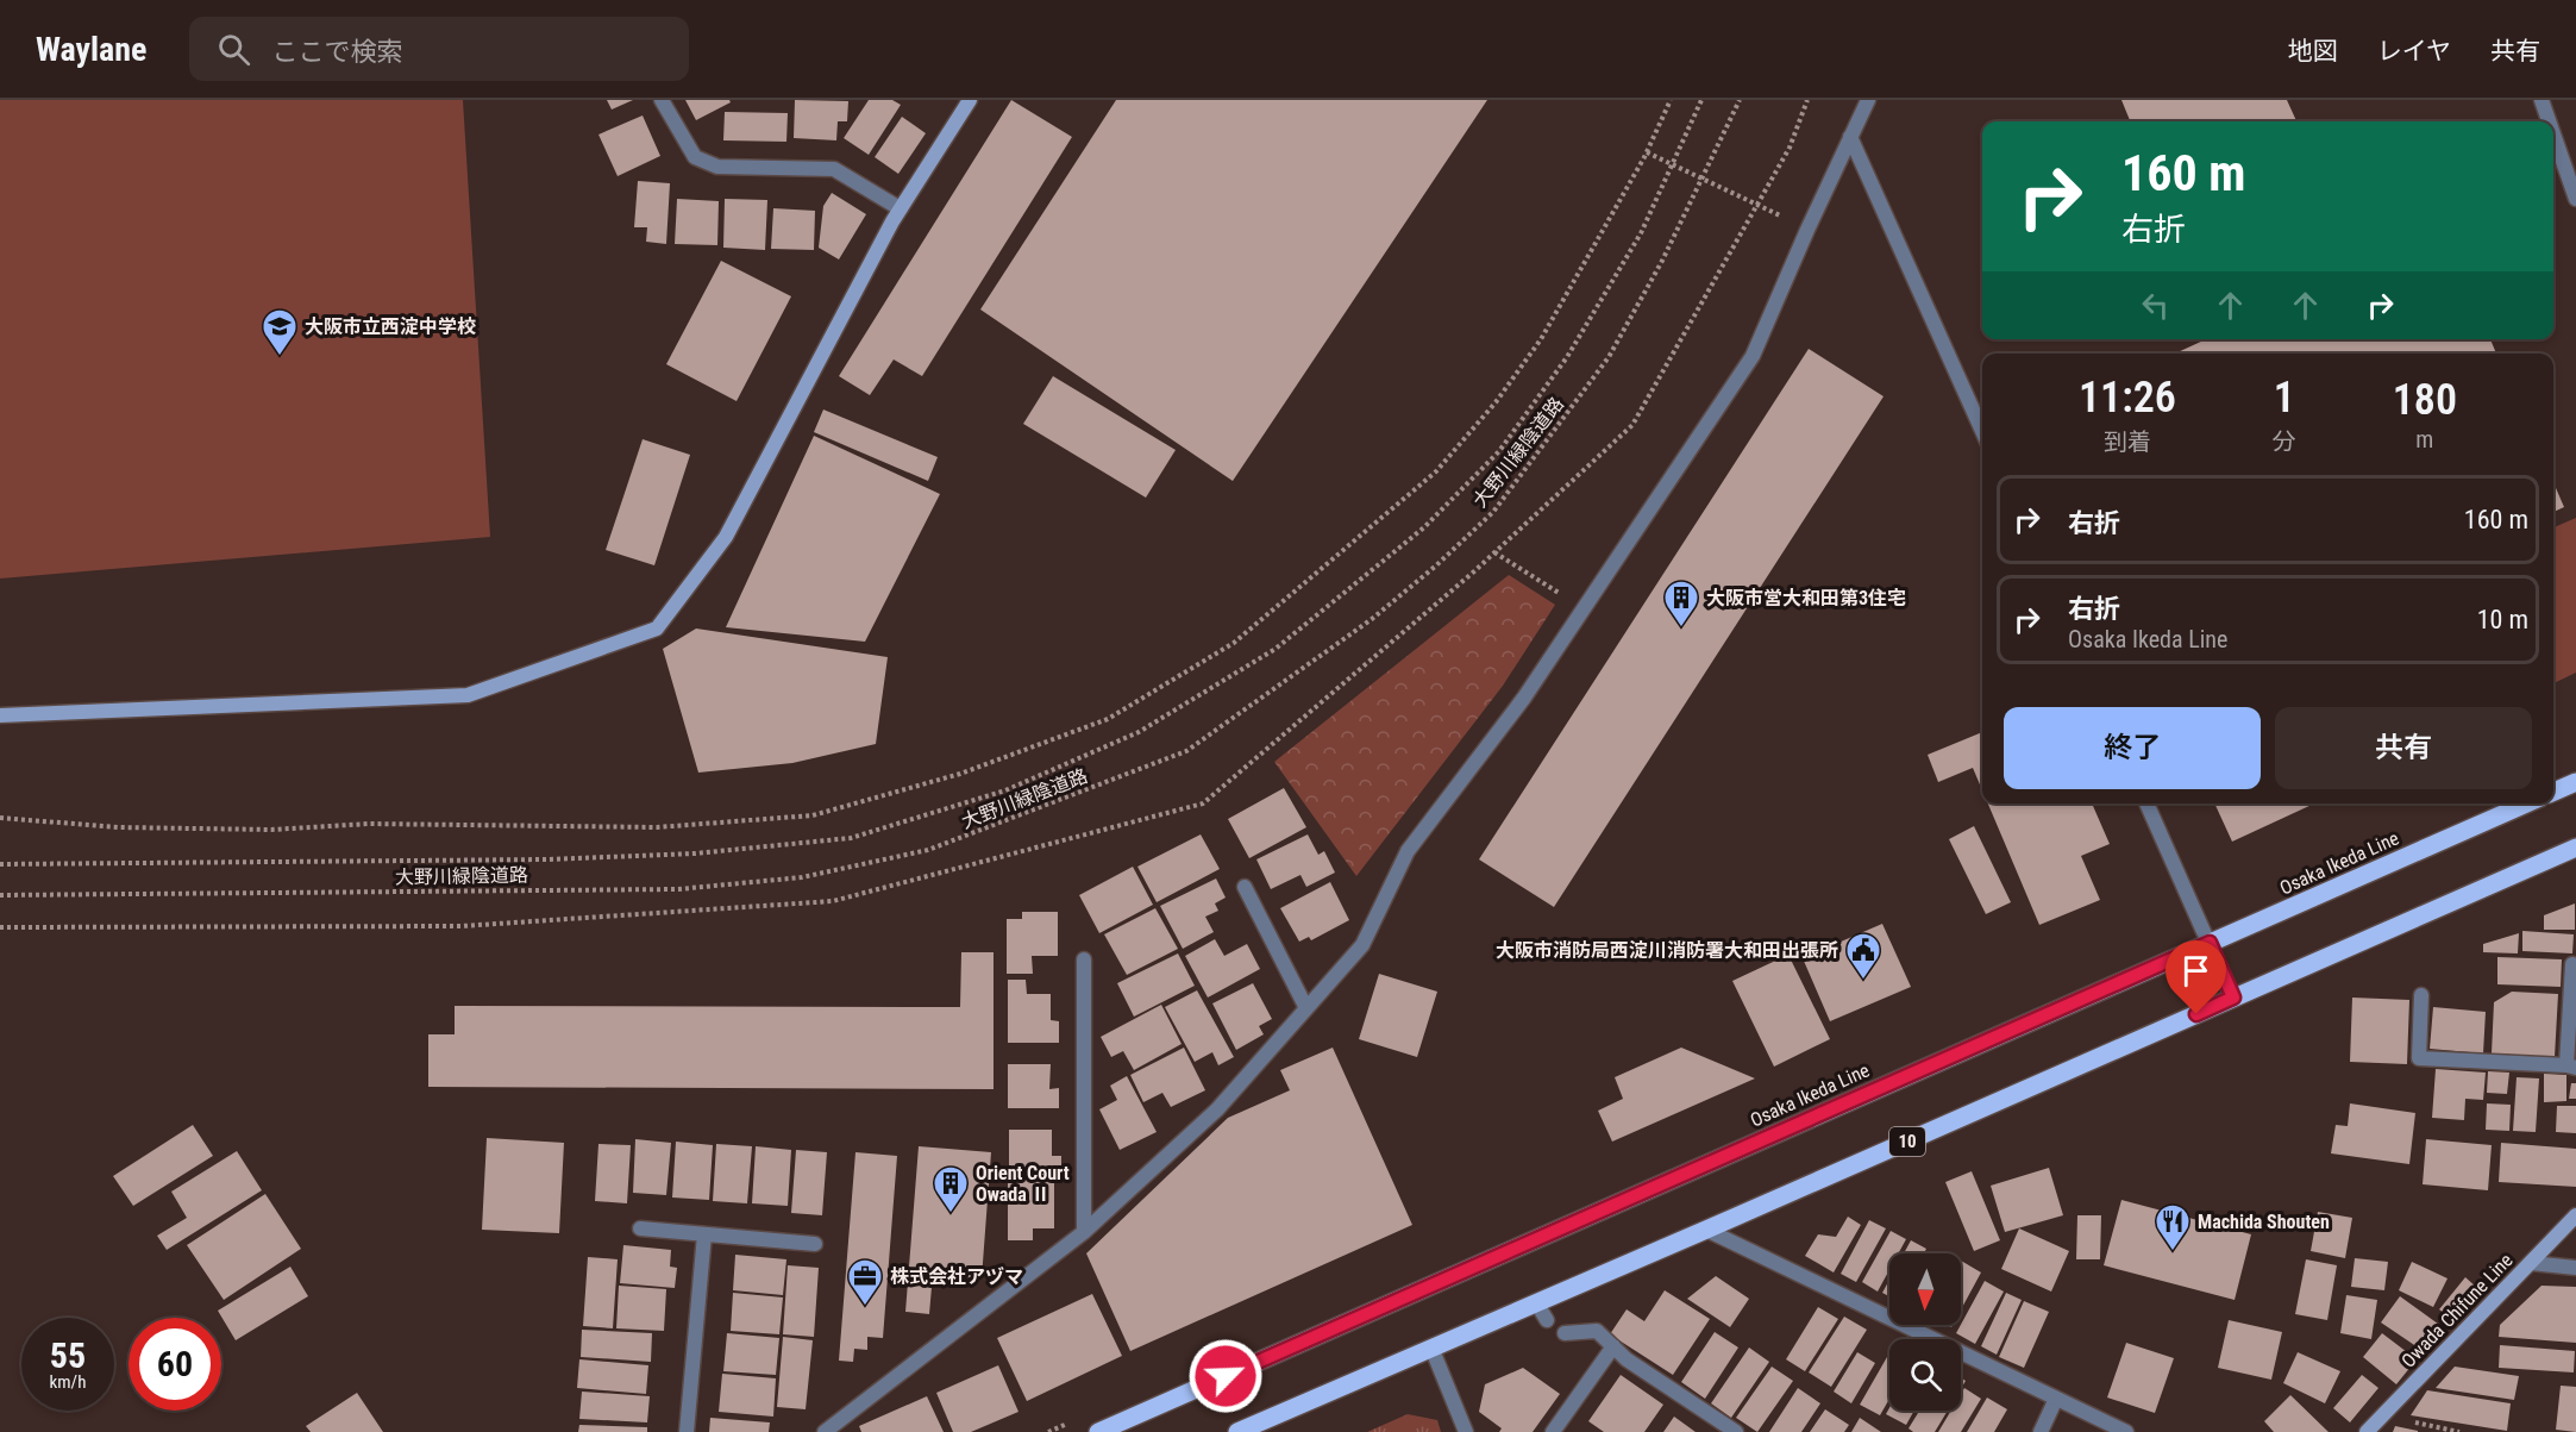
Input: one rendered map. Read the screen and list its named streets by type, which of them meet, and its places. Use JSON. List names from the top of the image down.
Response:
{
  "streets": {
    "main road": ["Osaka Ikeda Line", "10"],
    "street": ["Owada Chifune Line"],
    "path": ["大野川緑陰道路"]
  },
  "places": {
    "school or university": ["大阪市立西淀中学校"],
    "building": ["大阪市営大和田第3住宅", "Orient Court Owada Ⅱ"],
    "public building": ["大阪市消防局西淀川消防署大和田出張所"],
    "restaurant": ["Machida Shouten"],
    "office": ["株式会社アヅマ"]
  },
  "north": "bottom",
  "page": {
    "header": "Waylane",
    "search": "ここで検索",
    "nav": ["地図", "レイヤ", "共有"],
    "turn": ["160 m", "右折"],
    "eta": [
      "11:26",
      "到着",
      "1",
      "分",
      "180",
      "m"
    ],
    "list": [
      {
        "name": "右折",
        "value": "160 m"
      },
      {
        "name": "右折",
        "note": "Osaka Ikeda Line",
        "value": "10 m"
      }
    ],
    "buttons": ["終了", "共有"],
    "speed": "55 km/h",
    "limit": "60"
  }
}
